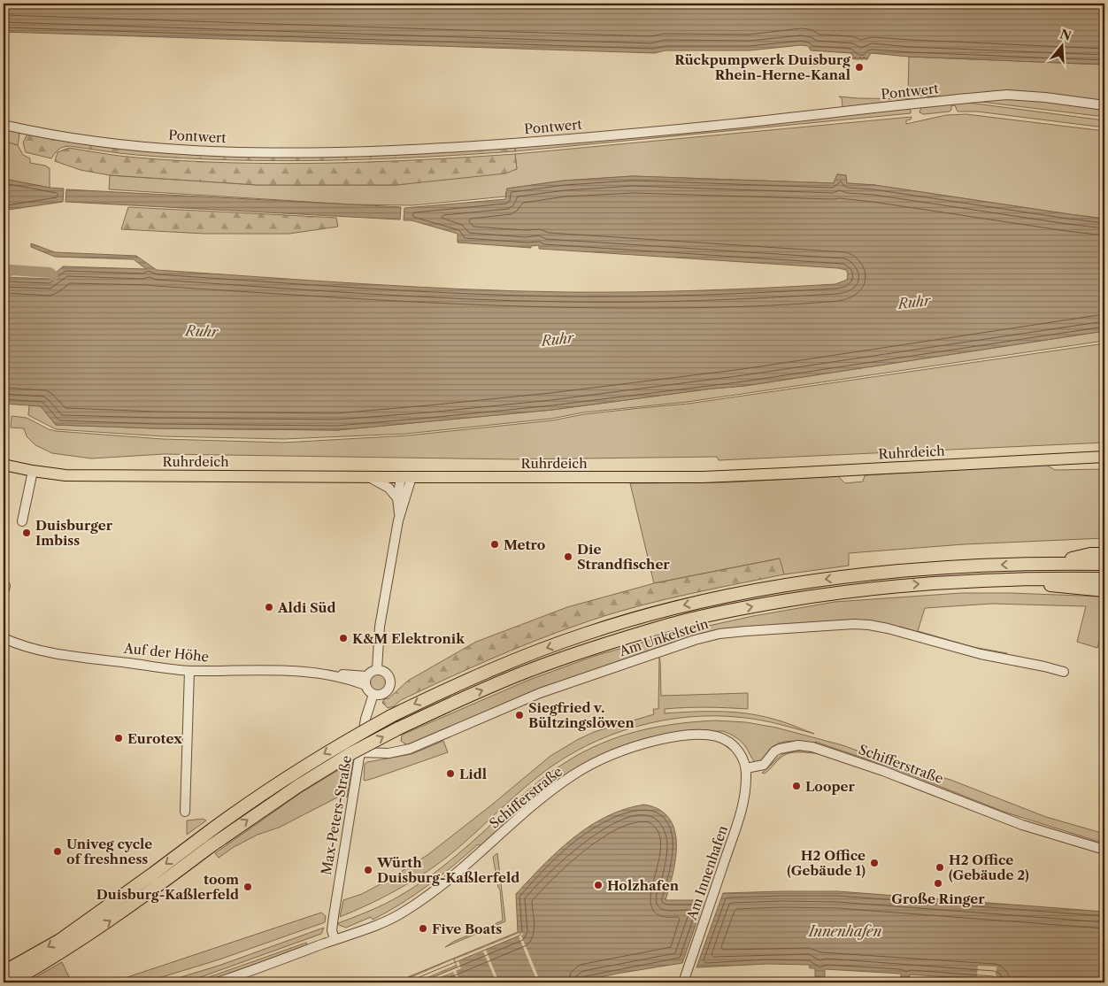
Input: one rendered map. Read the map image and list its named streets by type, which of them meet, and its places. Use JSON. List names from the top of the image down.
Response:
{
  "streets": {
    "main road": ["Ruhrdeich"],
    "street": [
      "Pontwert",
      "Am Unkelstein",
      "Auf der Höhe",
      "Schifferstraße",
      "Max-Peters-Straße",
      "Am Innenhafen"
    ]
  },
  "crossings": [
    ["Am Unkelstein", "Max-Peters-Straße"],
    ["Auf der Höhe", "Max-Peters-Straße"],
    ["Schifferstraße", "Max-Peters-Straße"],
    ["Schifferstraße", "Am Innenhafen"]
  ],
  "water": ["Ruhr", "Innenhafen"],
  "places": [
    "Rückpumpwerk Duisburg Rhein-Herne-Kanal",
    "Duisburger Imbiss",
    "Metro",
    "Die Strandfischer",
    "Aldi Süd",
    "K&M Elektronik",
    "Siegfried v. Bültzingslöwen",
    "Eurotex",
    "Lidl",
    "Looper",
    "Univeg cycle of freshness",
    "H2 Office (Gebäude 1)",
    "H2 Office (Gebäude 2)",
    "Würth Duisburg-Kaßlerfeld",
    "Große Ringer",
    "Holzhafen",
    "toom Duisburg-Kaßlerfeld",
    "Five Boats"
  ],
  "north": "top"
}
